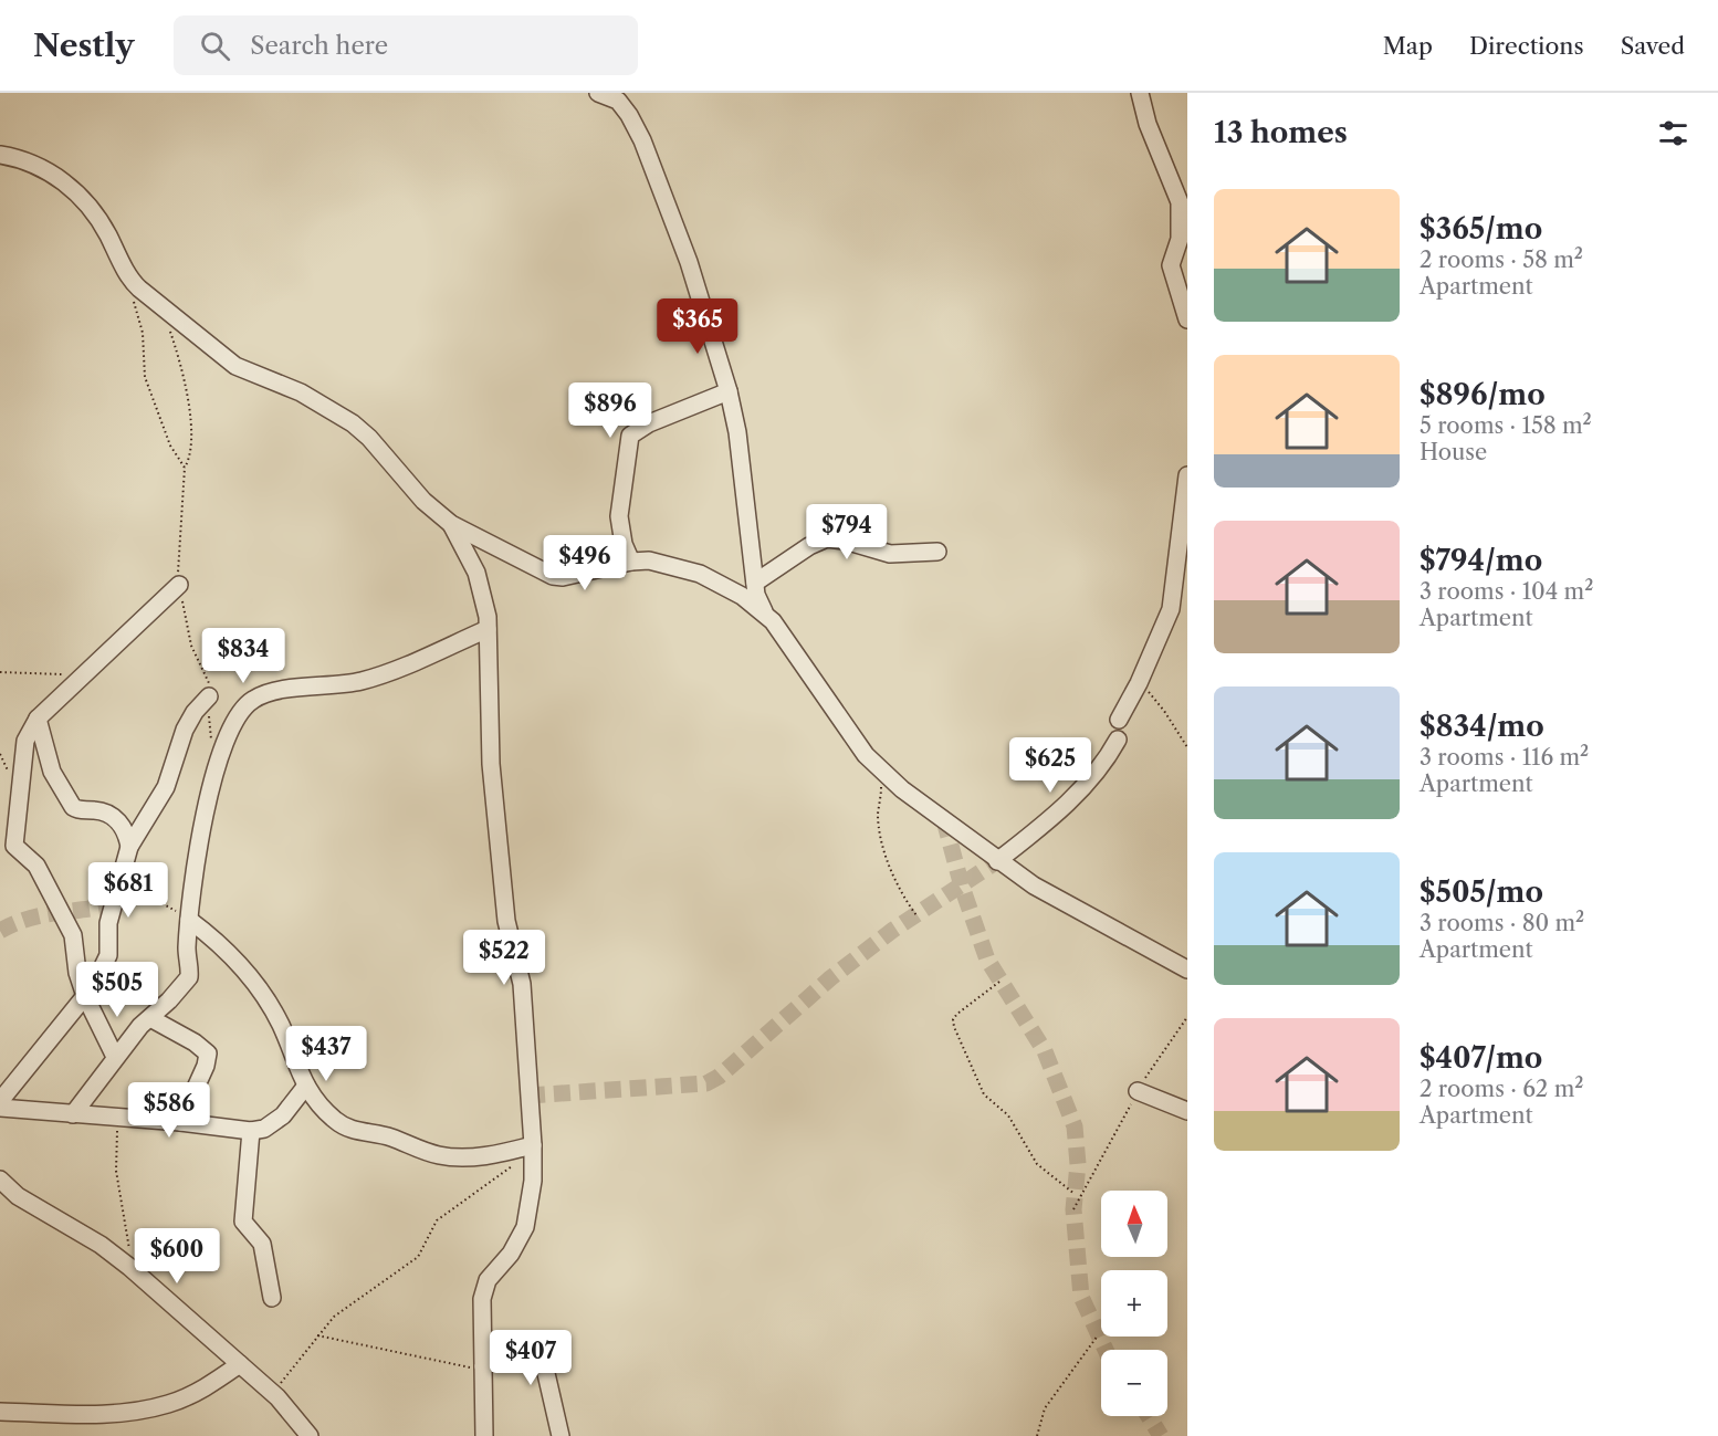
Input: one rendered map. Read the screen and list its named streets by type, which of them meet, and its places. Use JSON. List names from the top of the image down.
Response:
{
  "north": "top",
  "page": {
    "header": "Nestly",
    "search": "Search here",
    "nav": ["Map", "Directions", "Saved"],
    "heading": "13 homes",
    "list": [
      {
        "name": "$365/mo",
        "note": "2 rooms · 58 m² · Apartment"
      },
      {
        "name": "$896/mo",
        "note": "5 rooms · 158 m² · House"
      },
      {
        "name": "$794/mo",
        "note": "3 rooms · 104 m² · Apartment"
      },
      {
        "name": "$834/mo",
        "note": "3 rooms · 116 m² · Apartment"
      },
      {
        "name": "$505/mo",
        "note": "3 rooms · 80 m² · Apartment"
      },
      {
        "name": "$407/mo",
        "note": "2 rooms · 62 m² · Apartment"
      }
    ],
    "price": [
      "$365",
      "$896",
      "$794",
      "$496",
      "$834",
      "$625",
      "$681",
      "$522",
      "$505",
      "$437",
      "$586",
      "$600",
      "$407"
    ],
    "map_buttons": ["+", "−"]
  }
}
